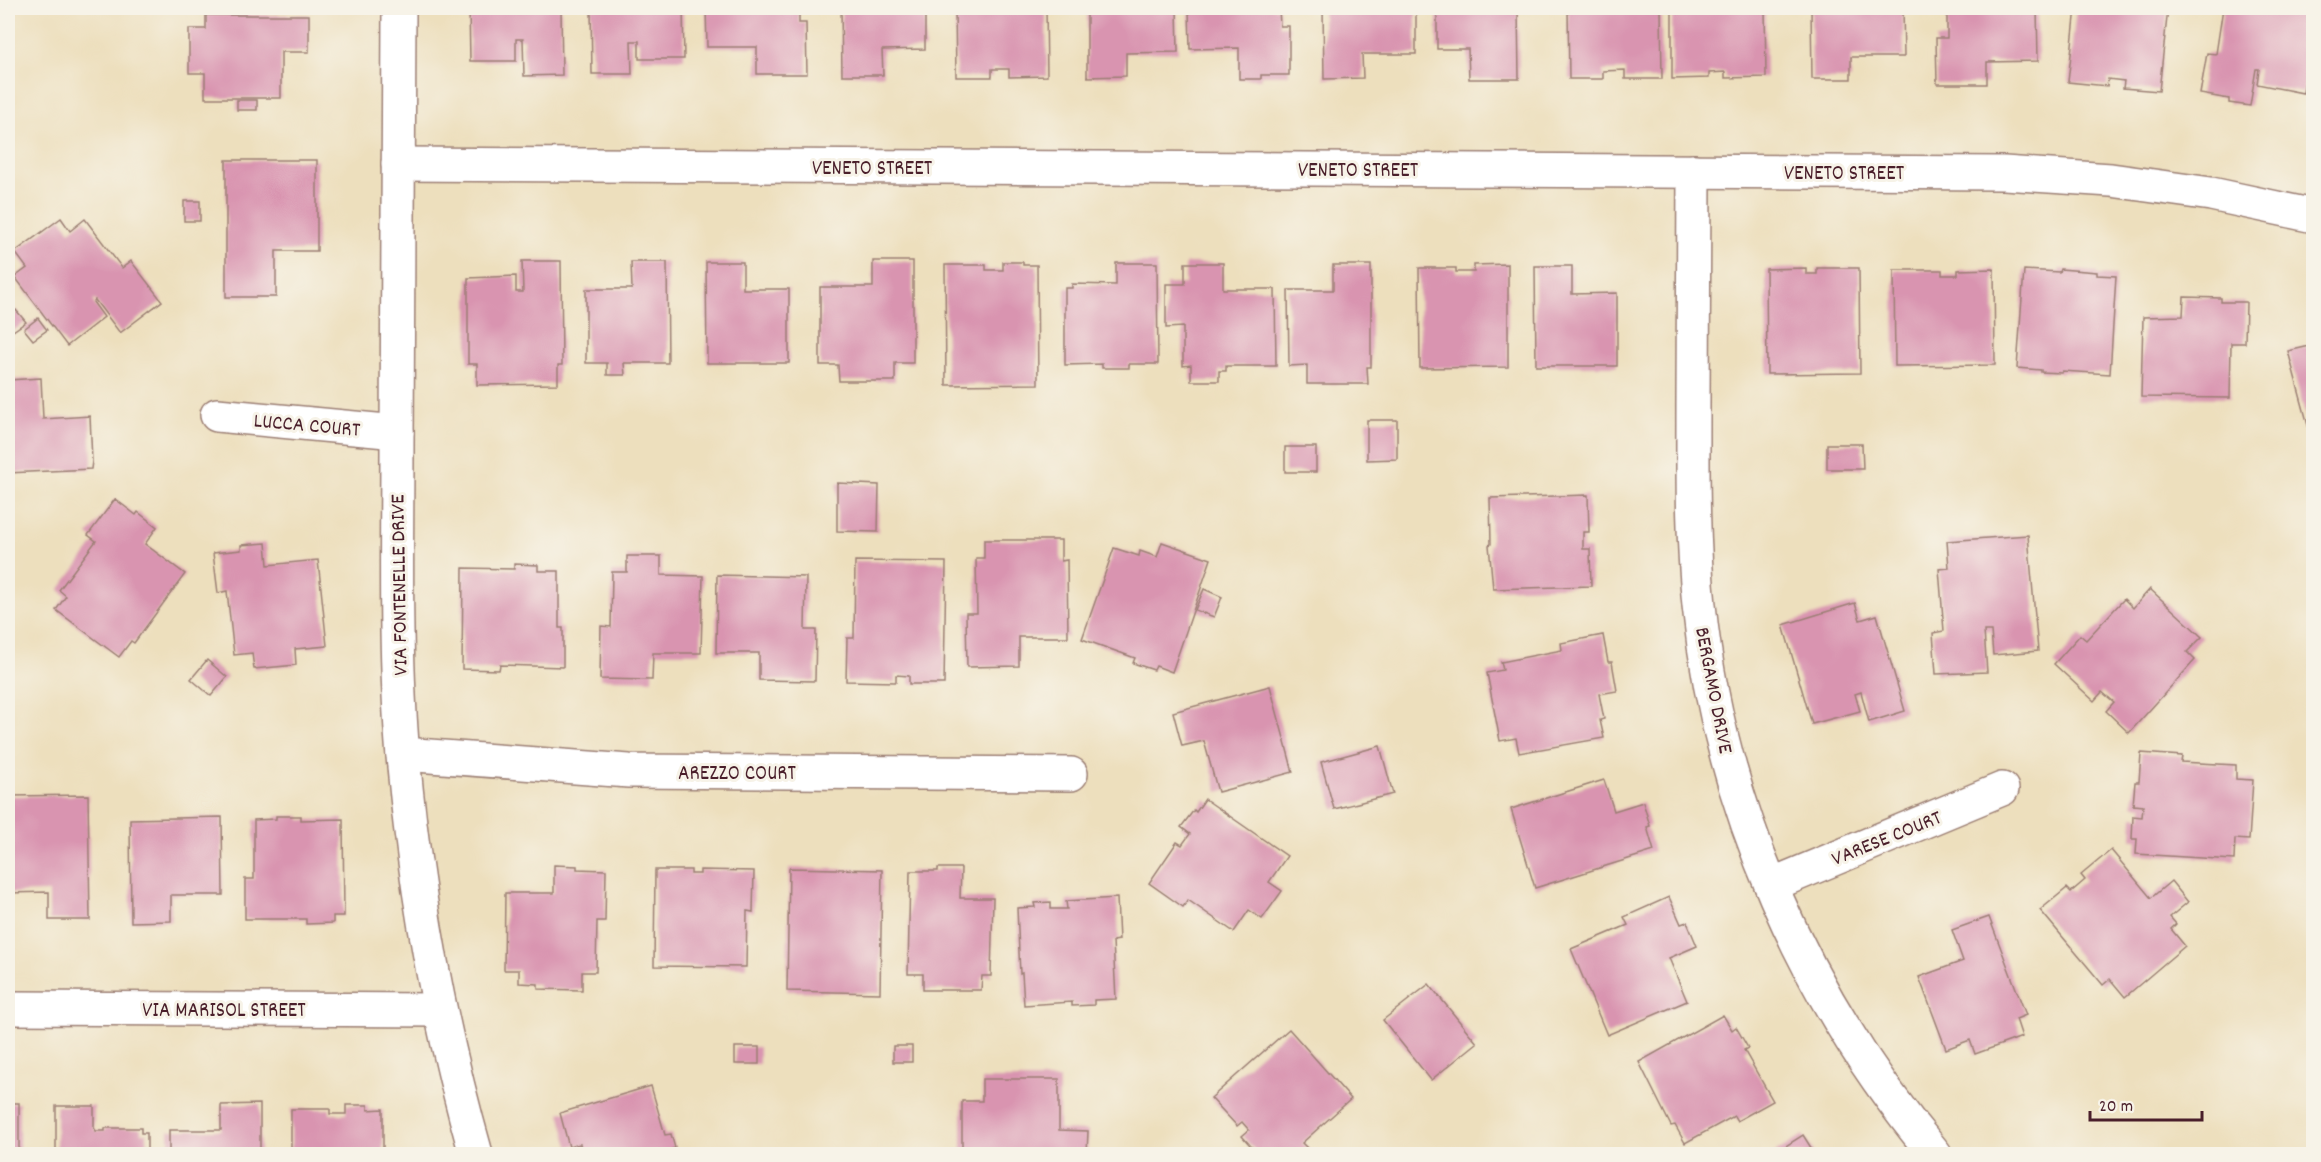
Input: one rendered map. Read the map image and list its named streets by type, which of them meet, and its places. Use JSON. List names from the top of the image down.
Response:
{
  "streets": {
    "street": [
      "VENETO STREET",
      "LUCCA COURT",
      "VIA FONTENELLE DRIVE",
      "BERGAMO DRIVE",
      "AREZZO COURT",
      "VARESE COURT",
      "VIA MARISOL STREET"
    ]
  },
  "crossings": [
    ["VENETO STREET", "VIA FONTENELLE DRIVE"],
    ["VENETO STREET", "BERGAMO DRIVE"],
    ["LUCCA COURT", "VIA FONTENELLE DRIVE"],
    ["VIA FONTENELLE DRIVE", "AREZZO COURT"],
    ["VIA FONTENELLE DRIVE", "VIA MARISOL STREET"],
    ["BERGAMO DRIVE", "VARESE COURT"]
  ],
  "scale_bar": "20 m"
}
